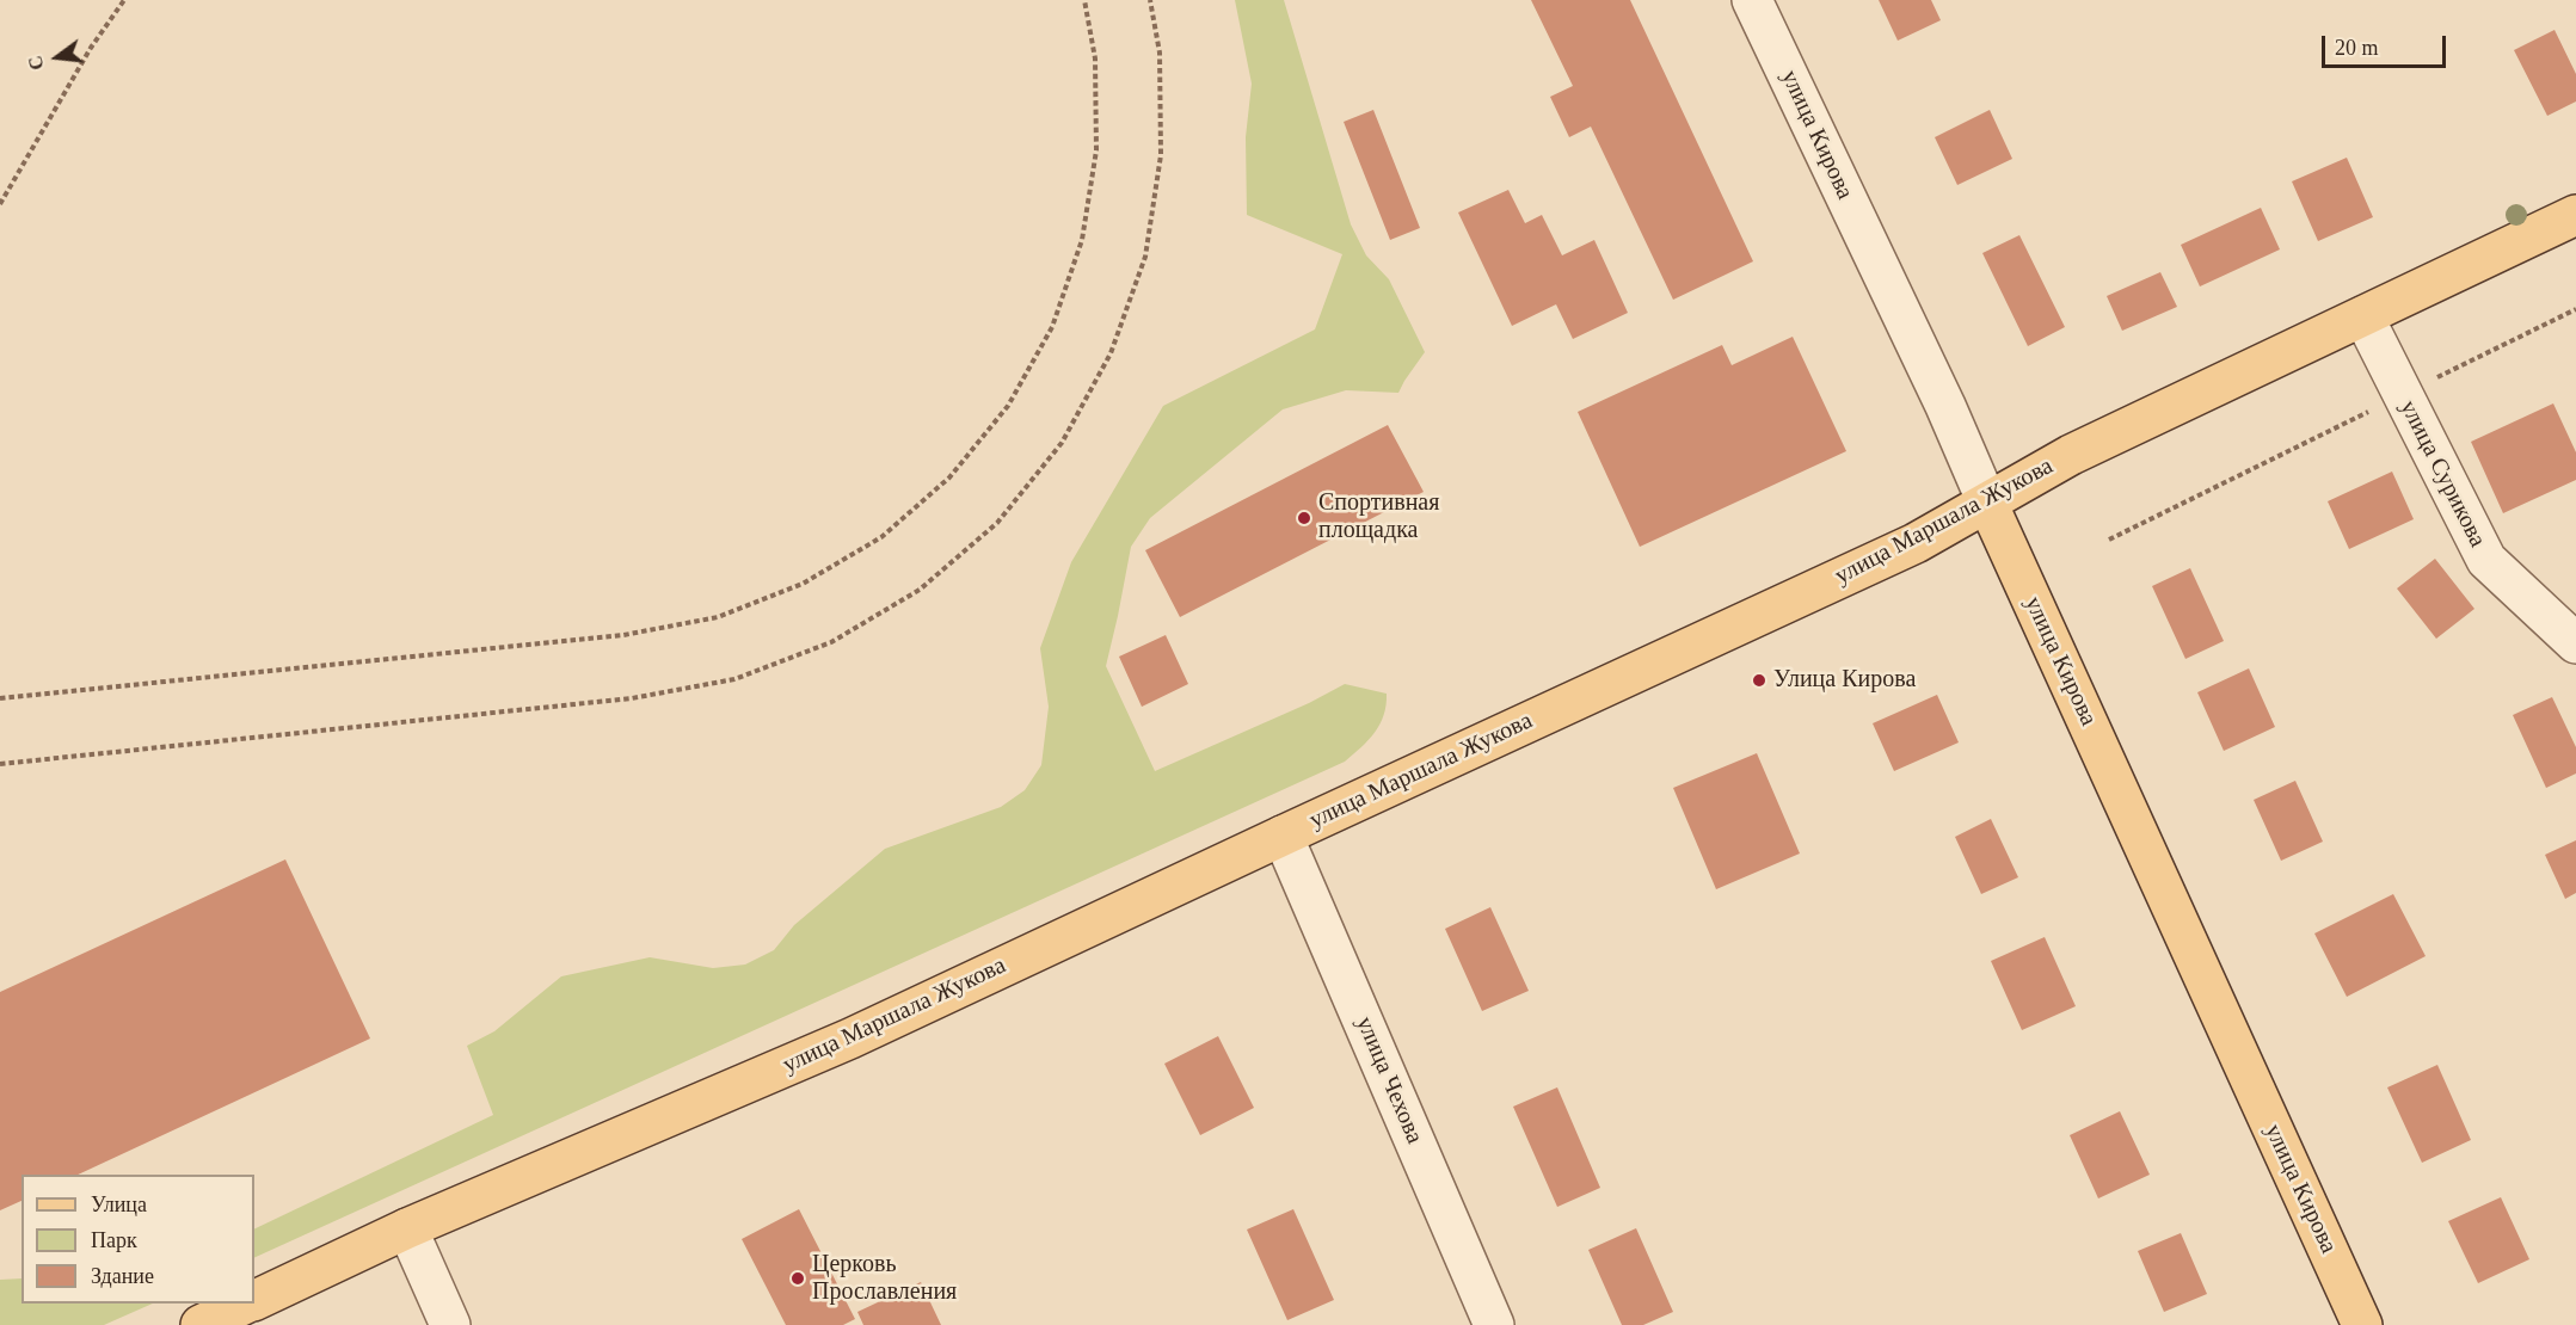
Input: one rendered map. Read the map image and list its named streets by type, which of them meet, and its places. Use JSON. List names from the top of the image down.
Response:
{
  "streets": {
    "main road": ["улица Кирова", "улица Маршала Жукова"],
    "street": ["улица Сурикова", "улица Чехова"]
  },
  "crossings": [
    ["улица Кирова", "улица Маршала Жукова"],
    ["улица Сурикова", "улица Маршала Жукова"],
    ["улица Маршала Жукова", "улица Чехова"]
  ],
  "places": ["Спортивная площадка", "Улица Кирова", "Церковь Прославления"],
  "legend": ["Улица", "Парк", "Здание"],
  "scale_bar": "20 m",
  "north": "left"
}
